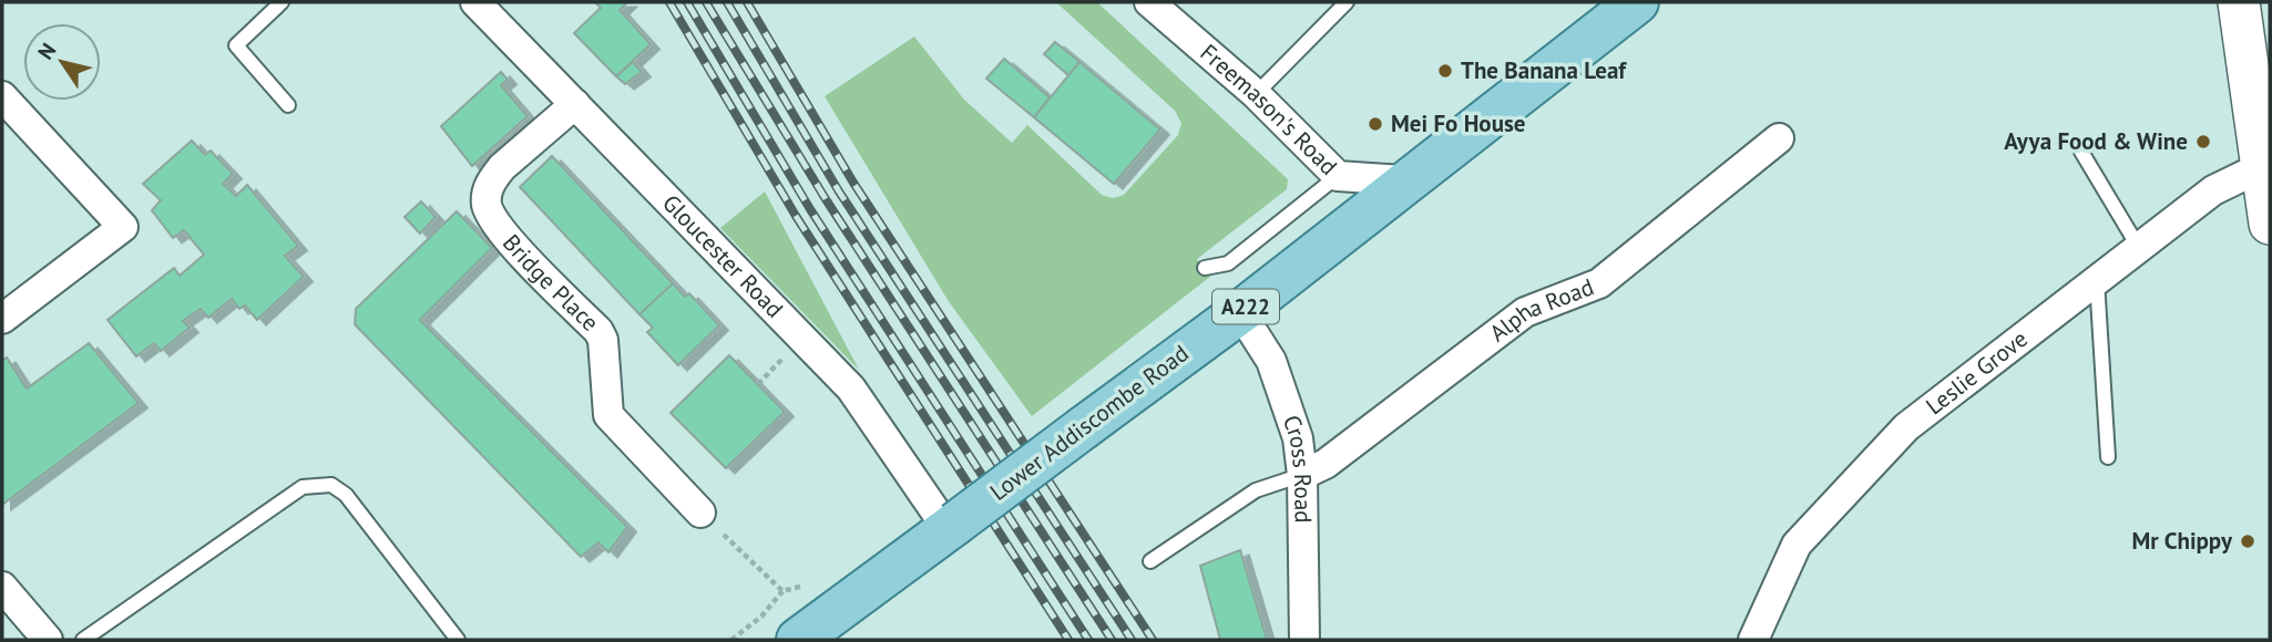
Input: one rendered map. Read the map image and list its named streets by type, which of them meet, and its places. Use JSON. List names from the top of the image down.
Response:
{
  "streets": {
    "main road": ["A222", "Lower Addiscombe Road"],
    "street": [
      "Freemason's Road",
      "Gloucester Road",
      "Bridge Place",
      "Alpha Road",
      "Leslie Grove",
      "Cross Road"
    ]
  },
  "crossings": [
    ["Freemason's Road", "Lower Addiscombe Road"],
    ["Gloucester Road", "Bridge Place"],
    ["Gloucester Road", "Lower Addiscombe Road"],
    ["Alpha Road", "Cross Road"],
    ["Lower Addiscombe Road", "Cross Road"]
  ],
  "places": [
    "The Banana Leaf",
    "Mei Fo House",
    "Ayya Food & Wine",
    "Mr Chippy"
  ],
  "north": "top left"
}
